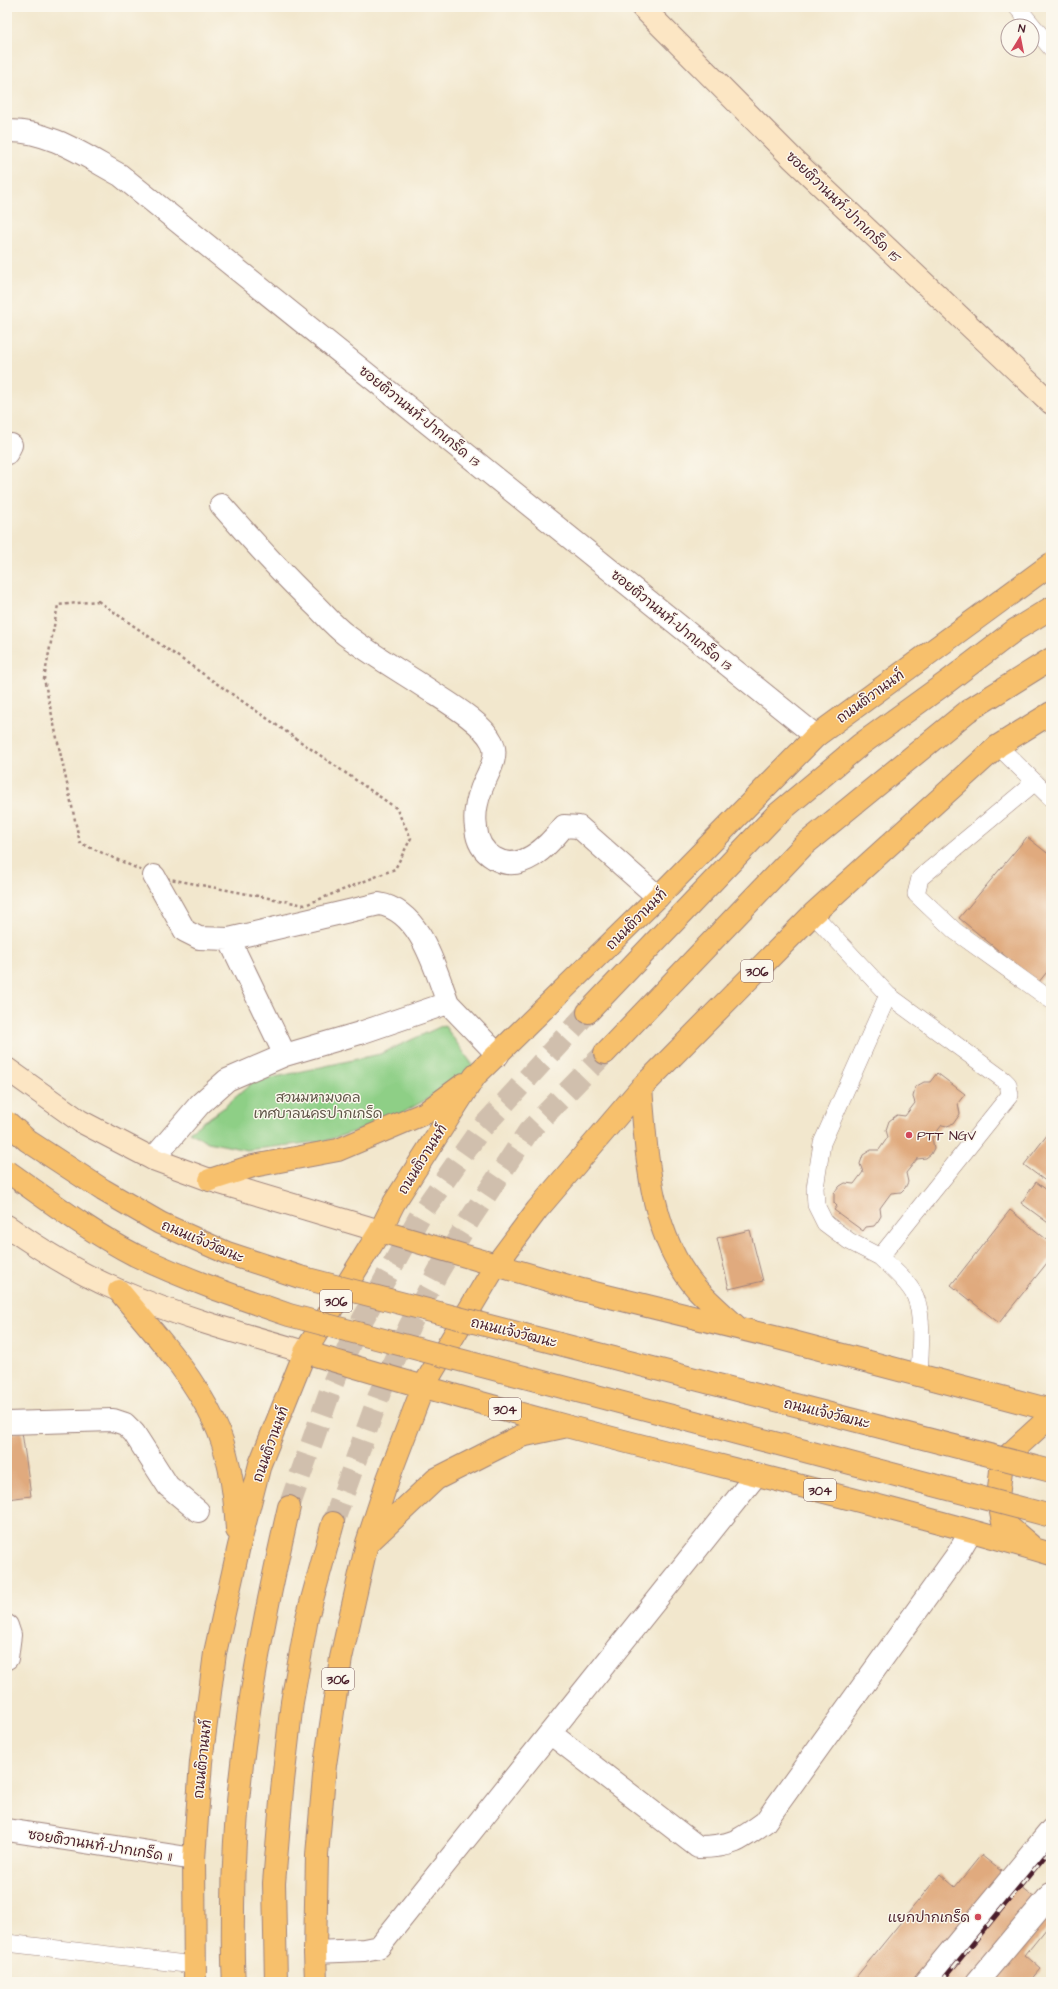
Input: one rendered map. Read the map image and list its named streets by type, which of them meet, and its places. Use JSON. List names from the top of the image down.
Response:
{
  "streets": {
    "main road": [
      "ซอยติวานนท์-ปากเกร็ด 15",
      "ถนนติวานนท์",
      "306",
      "ถนนแจ้งวัฒนะ",
      "304"
    ],
    "street": ["ซอยติวานนท์-ปากเกร็ด 13", "ซอยติวานนท์-ปากเกร็ด 11"]
  },
  "crossings": [
    ["ซอยติวานนท์-ปากเกร็ด 13", "ถนนติวานนท์"],
    ["ถนนติวานนท์", "304"],
    ["ถนนติวานนท์", "ซอยติวานนท์-ปากเกร็ด 11"],
    ["306", "304"]
  ],
  "parks": ["สวนมหามงคล เทศบาลนครปากเกร็ด"],
  "places": ["PTT NGV", "แยกปากเกร็ด"],
  "north": "top"
}
